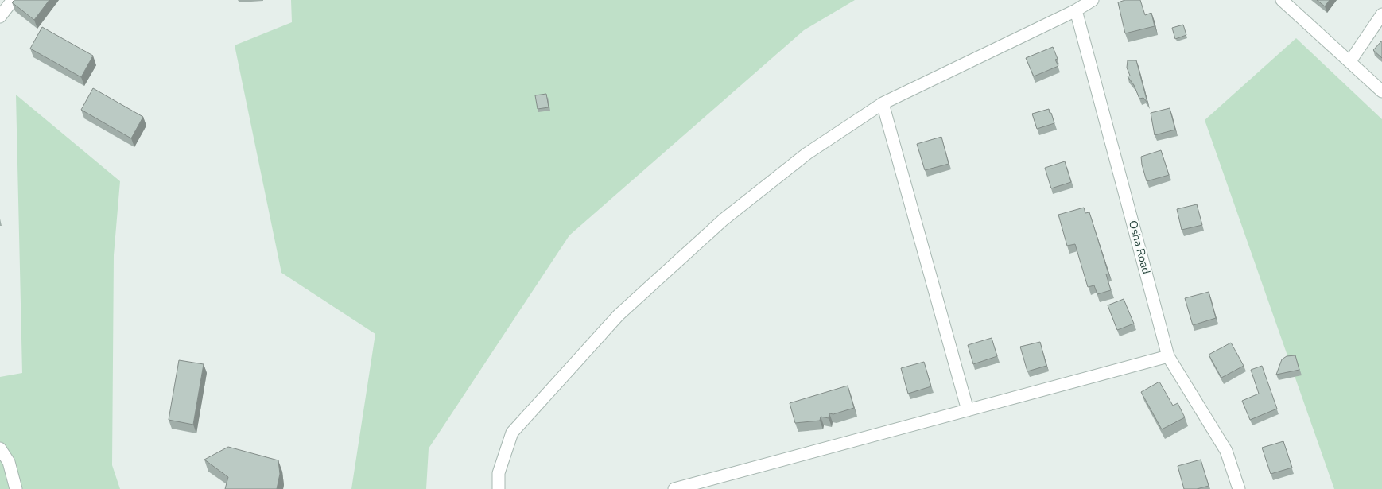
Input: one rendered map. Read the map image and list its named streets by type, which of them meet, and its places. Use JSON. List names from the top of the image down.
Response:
{
  "streets": {
    "street": ["Osha Road"]
  }
}
